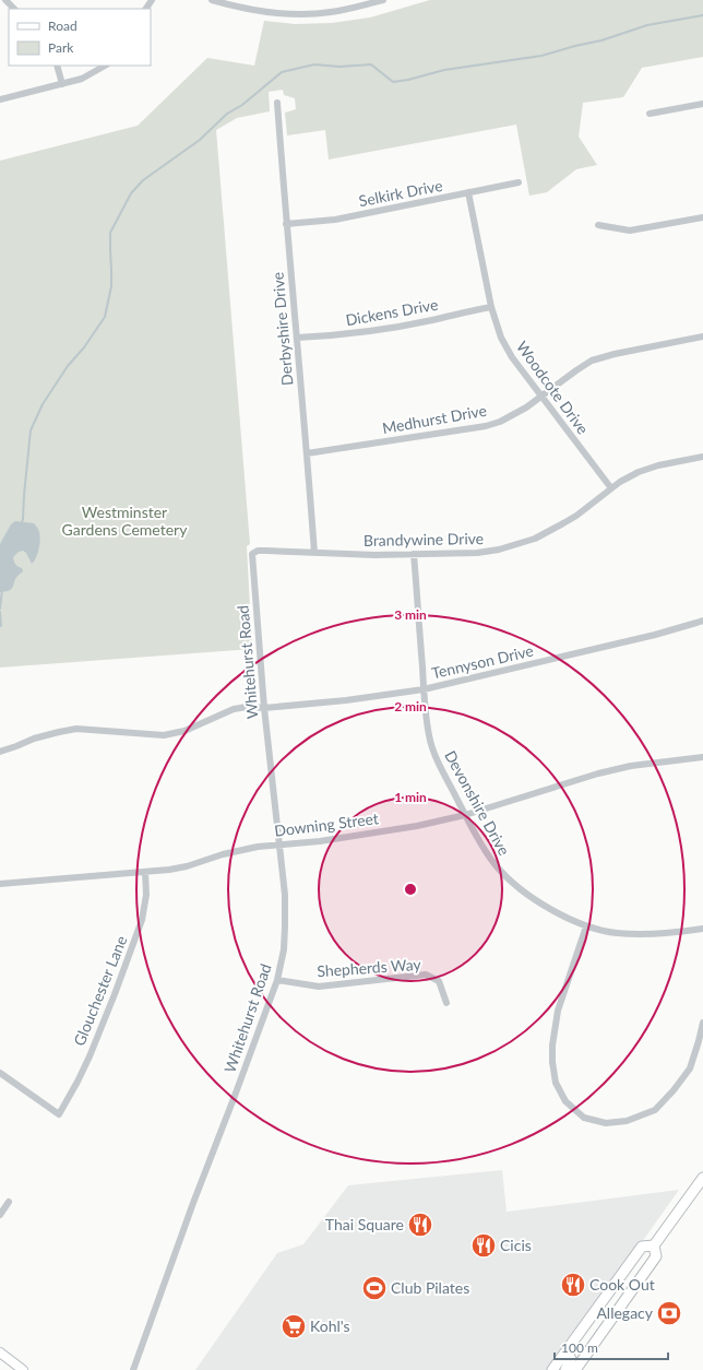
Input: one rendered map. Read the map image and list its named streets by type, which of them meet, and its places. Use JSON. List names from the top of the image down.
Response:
{
  "streets": {
    "street": [
      "Selkirk Drive",
      "Dickens Drive",
      "Derbyshire Drive",
      "Woodcote Drive",
      "Medhurst Drive",
      "Brandywine Drive",
      "Whitehurst Road",
      "Tennyson Drive",
      "Devonshire Drive",
      "Downing Street",
      "Shepherds Way",
      "Glouchester Lane"
    ]
  },
  "crossings": [
    ["Selkirk Drive", "Derbyshire Drive"],
    ["Selkirk Drive", "Woodcote Drive"],
    ["Dickens Drive", "Derbyshire Drive"],
    ["Dickens Drive", "Woodcote Drive"],
    ["Derbyshire Drive", "Medhurst Drive"],
    ["Derbyshire Drive", "Brandywine Drive"],
    ["Woodcote Drive", "Medhurst Drive"],
    ["Woodcote Drive", "Brandywine Drive"],
    ["Brandywine Drive", "Whitehurst Road"],
    ["Brandywine Drive", "Devonshire Drive"],
    ["Whitehurst Road", "Tennyson Drive"],
    ["Whitehurst Road", "Downing Street"],
    ["Whitehurst Road", "Shepherds Way"],
    ["Tennyson Drive", "Devonshire Drive"],
    ["Devonshire Drive", "Downing Street"],
    ["Downing Street", "Glouchester Lane"]
  ],
  "parks": ["Westminster Gardens Cemetery"],
  "places": {
    "restaurant": ["Thai Square", "Cicis", "Cook Out"],
    "sports": ["Club Pilates"],
    "bank": ["Allegacy"],
    "supermarket": ["Kohl's"]
  },
  "legend": ["Road", "Park"],
  "scale_bar": "100 m",
  "rings": ["3 min", "2 min", "1 min"]
}
